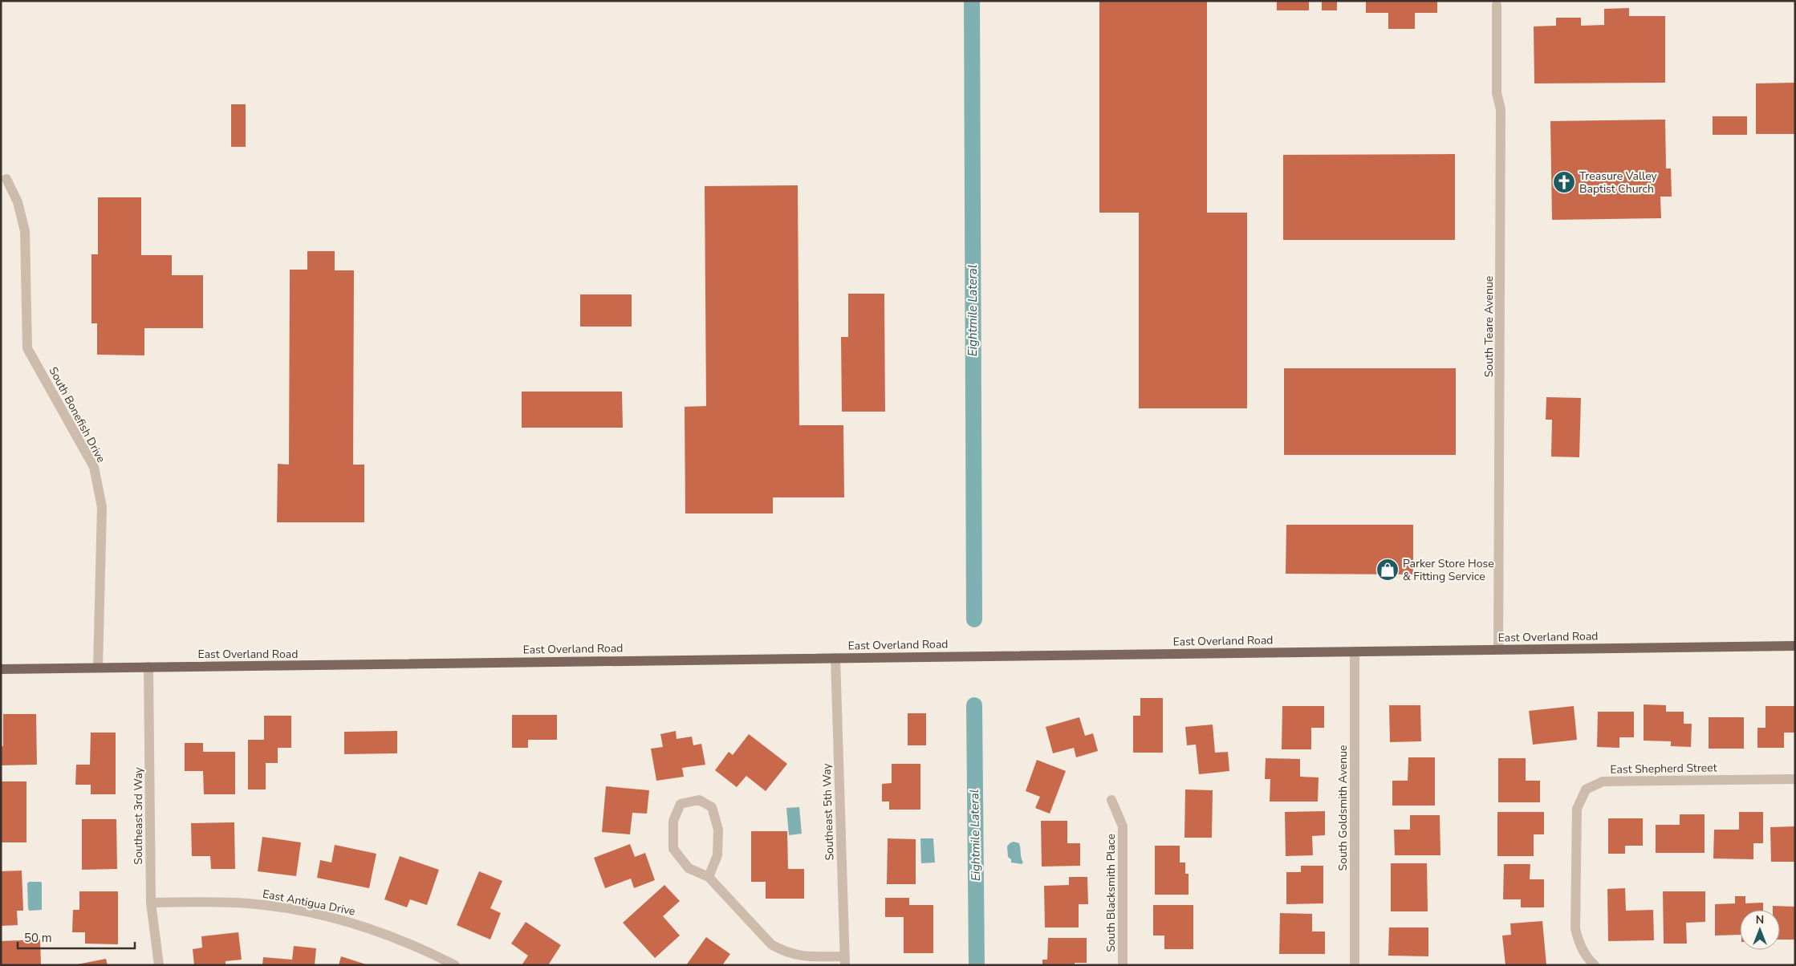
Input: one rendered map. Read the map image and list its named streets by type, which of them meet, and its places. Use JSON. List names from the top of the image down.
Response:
{
  "streets": {
    "main road": ["East Overland Road"],
    "street": [
      "South Teare Avenue",
      "South Bonefish Drive",
      "East Shepherd Street",
      "South Goldsmith Avenue",
      "Southeast 5th Way",
      "Southeast 3rd Way",
      "South Blacksmith Place",
      "East Antigua Drive"
    ]
  },
  "crossings": [
    ["South Teare Avenue", "East Overland Road"],
    ["South Bonefish Drive", "East Overland Road"],
    ["East Overland Road", "South Goldsmith Avenue"],
    ["East Overland Road", "Southeast 5th Way"],
    ["East Overland Road", "Southeast 3rd Way"],
    ["Southeast 3rd Way", "East Antigua Drive"]
  ],
  "water": ["Eightmile Lateral"],
  "places": {
    "church": ["Treasure Valley Baptist Church"],
    "shop": ["Parker Store Hose & Fitting Service"]
  },
  "scale_bar": "50 m",
  "north": "top"
}
